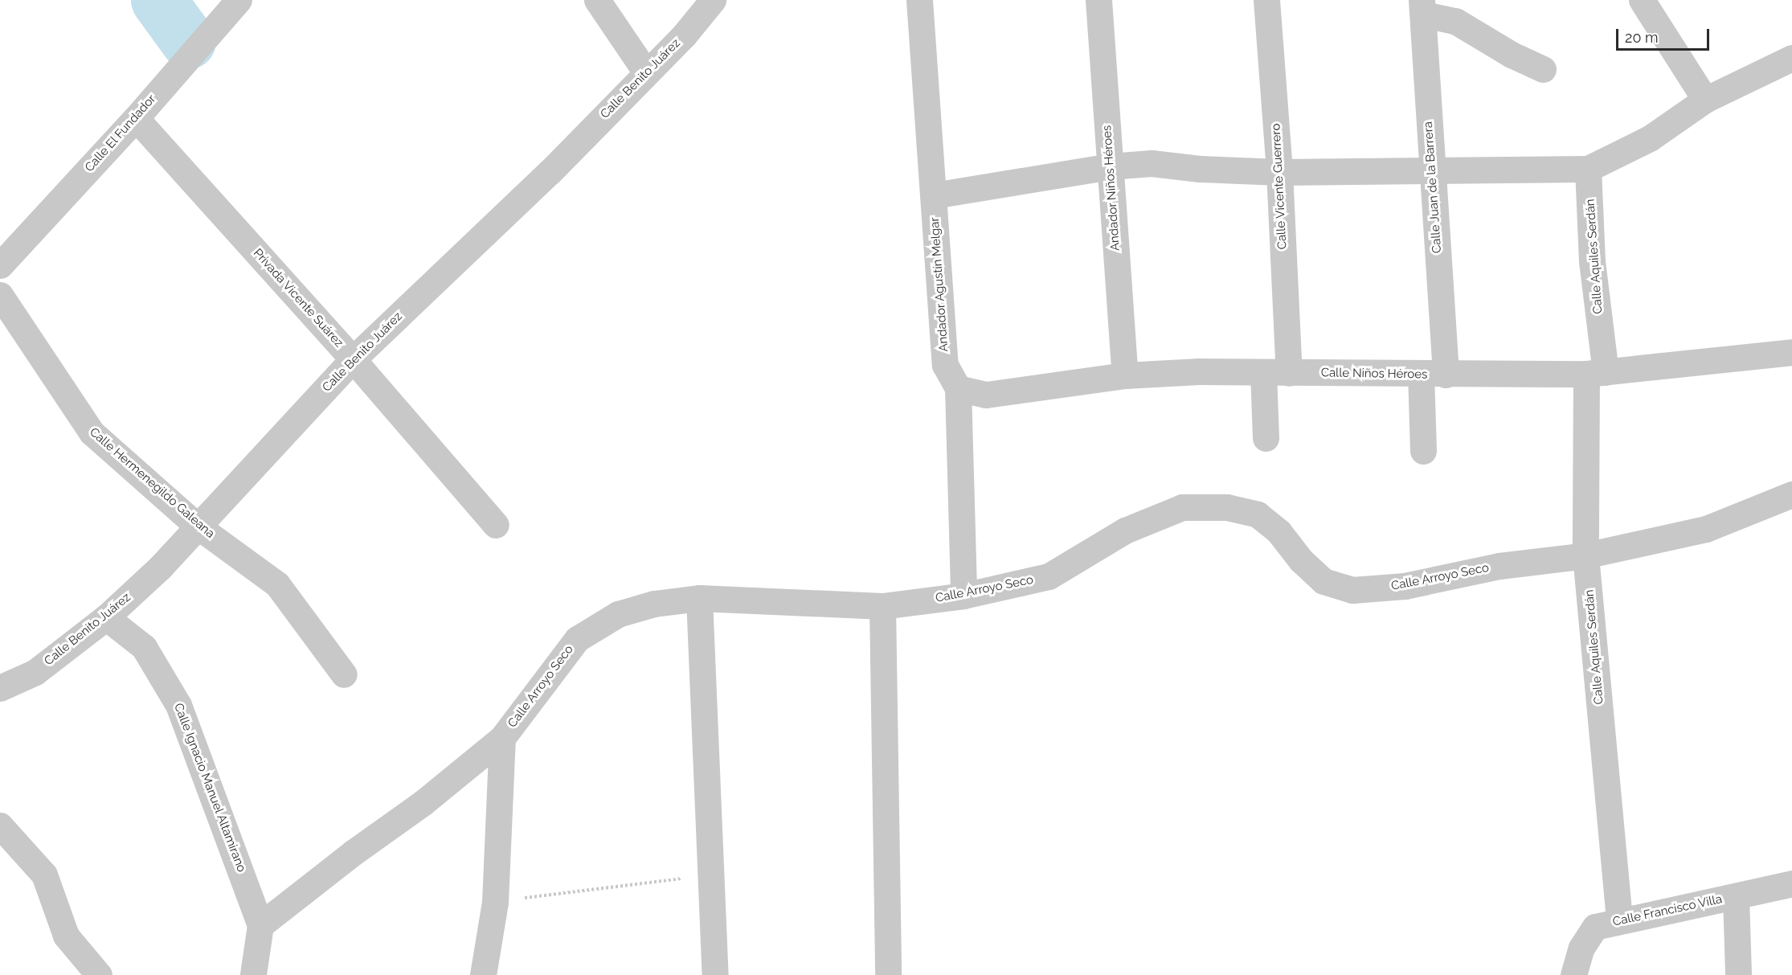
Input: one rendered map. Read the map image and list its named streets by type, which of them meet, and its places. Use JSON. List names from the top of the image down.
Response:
{
  "streets": {
    "street": [
      "Calle Benito Juárez",
      "Calle El Fundador",
      "Calle Vicente Guerrero",
      "Calle Juan de la Barrera",
      "Andador Niños Héroes",
      "Calle Aquiles Serdán",
      "Andador Agustín Melgar",
      "Privada Vicente Suárez",
      "Calle Niños Héroes",
      "Calle Hermenegildo Galeana",
      "Calle Arroyo Seco",
      "Calle Ignacio Manuel Altamirano",
      "Calle Francisco Villa"
    ]
  },
  "crossings": [
    ["Calle Benito Juárez", "Privada Vicente Suárez"],
    ["Calle Benito Juárez", "Calle Hermenegildo Galeana"],
    ["Calle Benito Juárez", "Calle Ignacio Manuel Altamirano"],
    ["Calle El Fundador", "Privada Vicente Suárez"],
    ["Calle Vicente Guerrero", "Calle Niños Héroes"],
    ["Calle Juan de la Barrera", "Calle Niños Héroes"],
    ["Andador Niños Héroes", "Calle Niños Héroes"],
    ["Calle Aquiles Serdán", "Calle Niños Héroes"],
    ["Calle Aquiles Serdán", "Calle Arroyo Seco"],
    ["Calle Aquiles Serdán", "Calle Francisco Villa"],
    ["Andador Agustín Melgar", "Calle Niños Héroes"],
    ["Andador Agustín Melgar", "Calle Arroyo Seco"],
    ["Calle Arroyo Seco", "Calle Ignacio Manuel Altamirano"]
  ],
  "scale_bar": "20 m"
}
